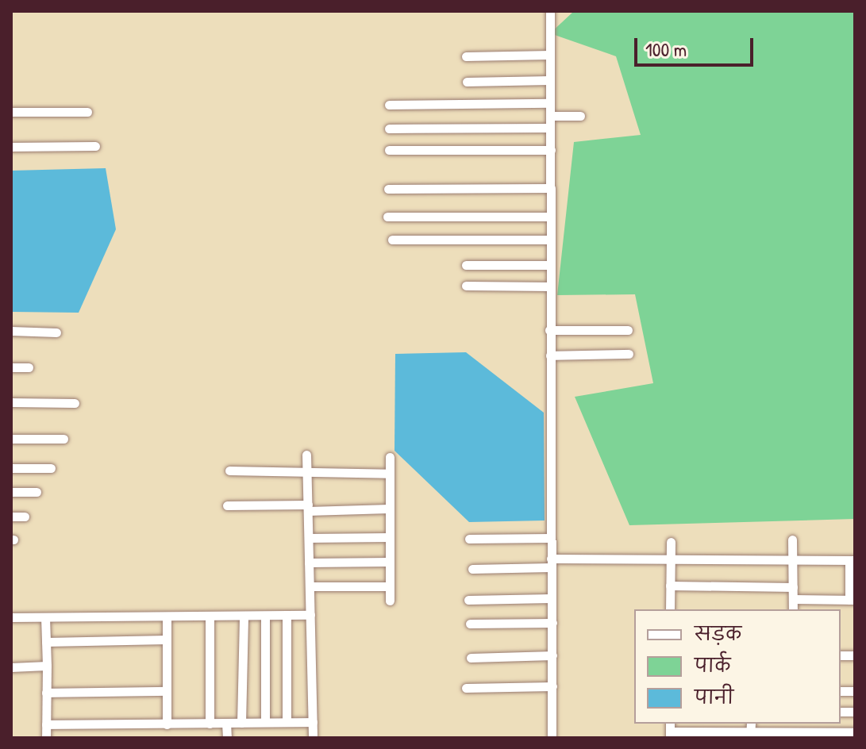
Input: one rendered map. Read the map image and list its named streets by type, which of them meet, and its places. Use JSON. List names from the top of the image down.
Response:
{
  "legend": ["सड़क", "पार्क", "पानी"],
  "scale_bar": "100 m"
}
